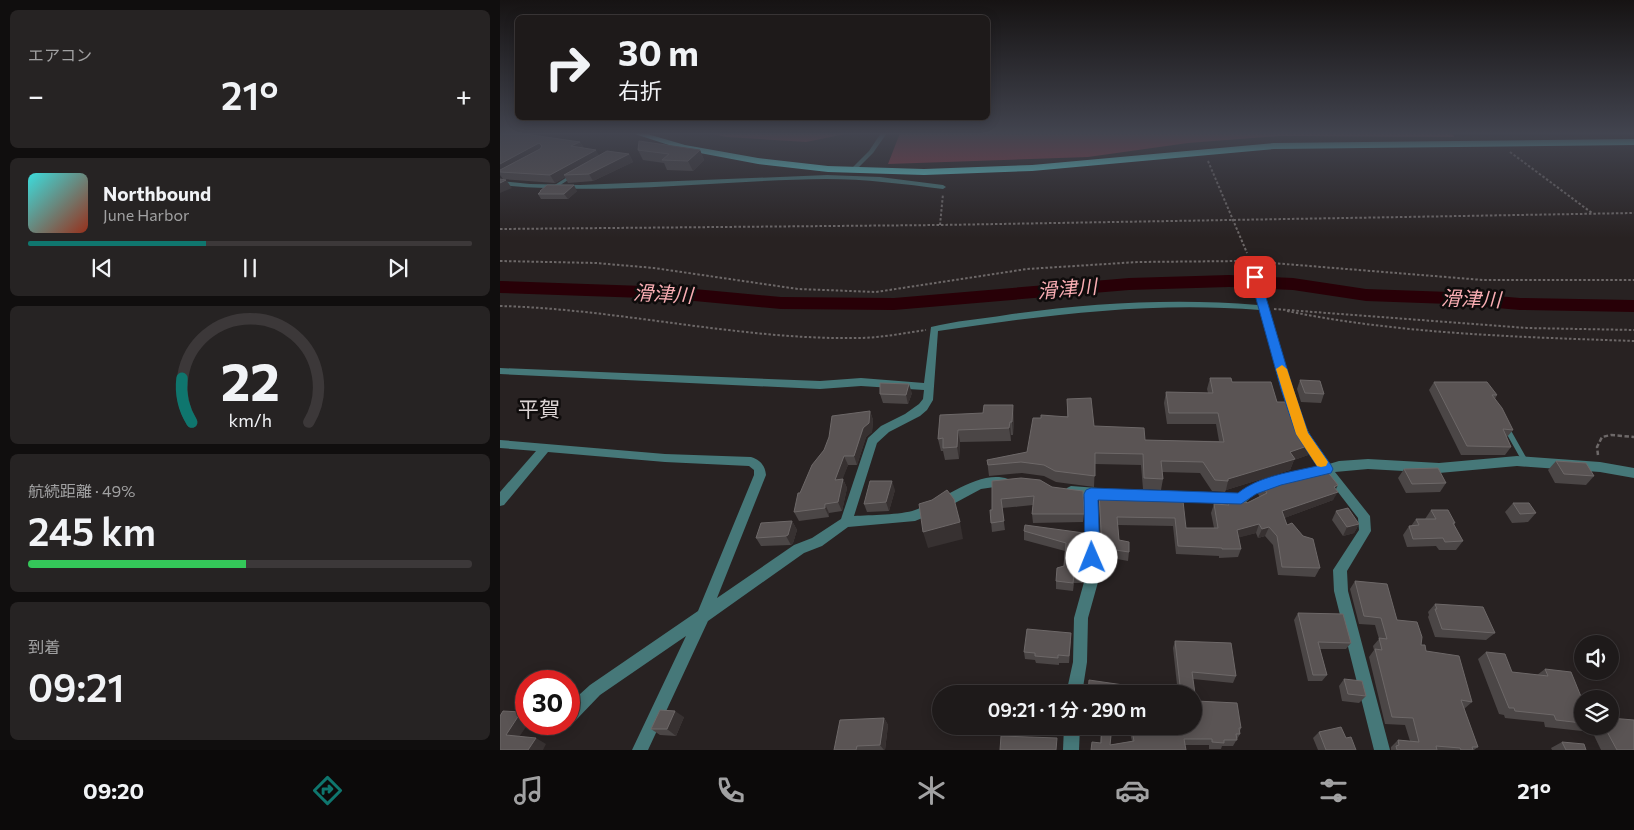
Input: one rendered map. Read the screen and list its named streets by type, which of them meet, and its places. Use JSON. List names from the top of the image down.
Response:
{
  "districts": ["平賀"],
  "water": ["滑津川"],
  "page": {
    "tile": [
      "エアコン",
      ["航続距離 · 49%", "245 km"],
      ["到着", "09:21"]
    ],
    "turn": ["30 m", "右折"],
    "heat": ["−", "21°", "+"],
    "song": ["Northbound", "June Harbor"],
    "limit": "30",
    "trip": "09:21 · 1 分 · 290 m",
    "tabs": ["09:20", "21°"],
    "gauge": ["22", "km/h"]
  }
}
